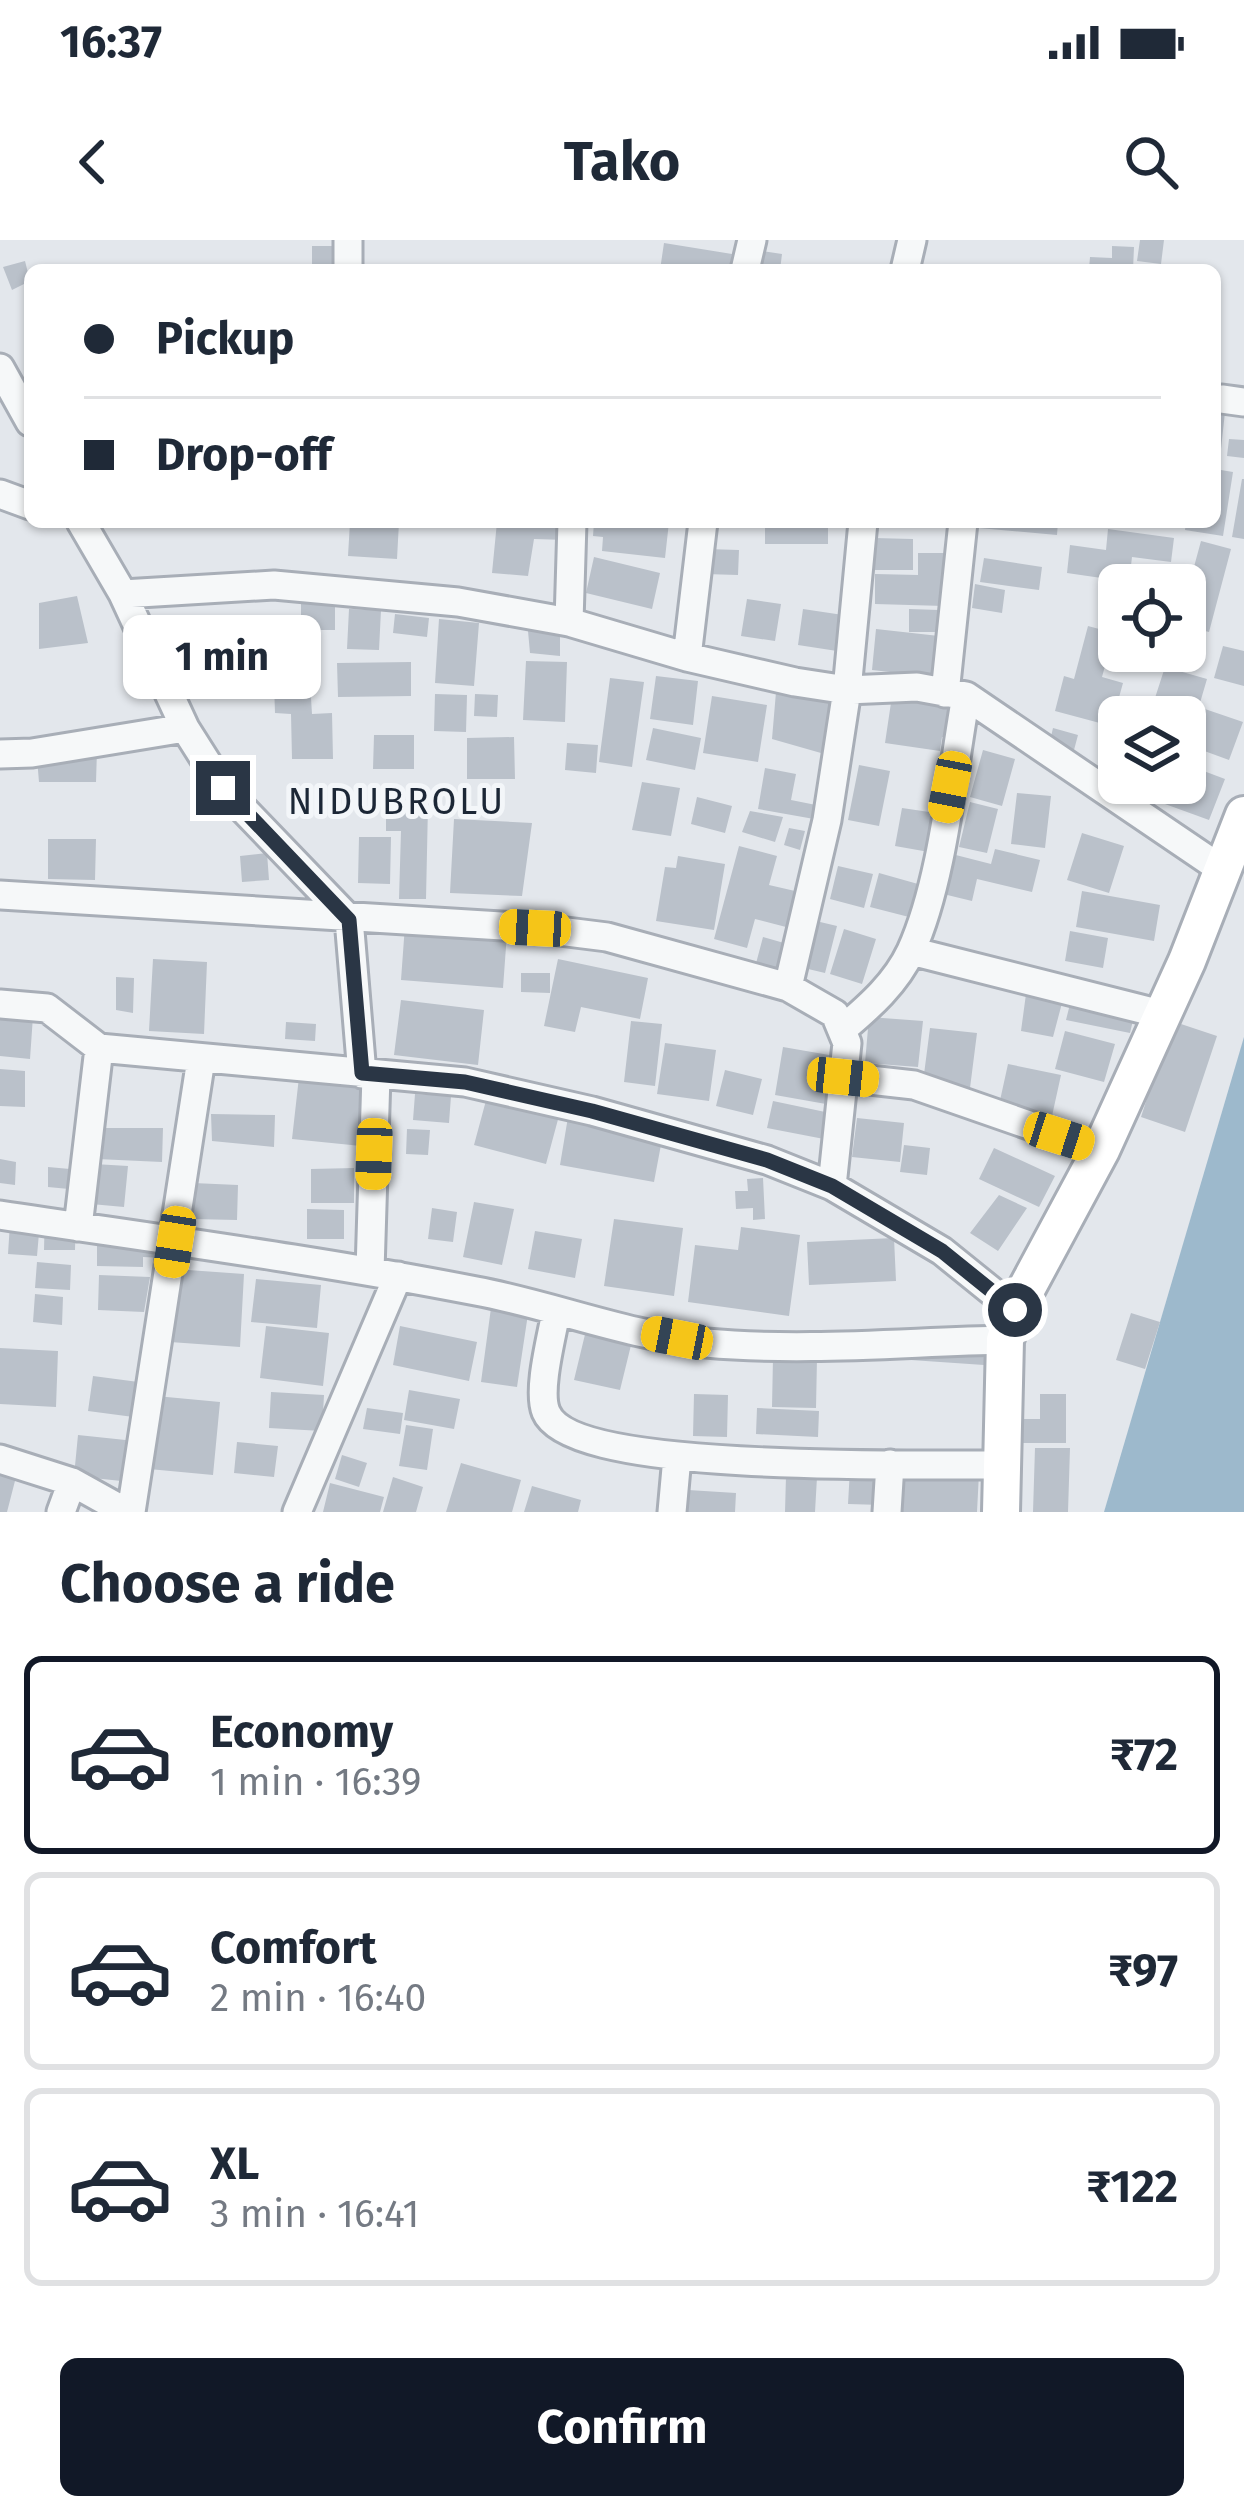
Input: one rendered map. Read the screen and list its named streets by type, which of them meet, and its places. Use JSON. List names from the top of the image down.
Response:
{
  "districts": ["NIDUBROLU"],
  "page": {
    "status": "16:37",
    "header": "Tako",
    "banner": ["Pickup", "Drop-off"],
    "bubble": "1 min",
    "heading": "Choose a ride",
    "list": [
      {
        "name": "Economy",
        "note": "1 min · 16:39",
        "value": "₹72"
      },
      {
        "name": "Comfort",
        "note": "2 min · 16:40",
        "value": "₹97"
      },
      {
        "name": "XL",
        "note": "3 min · 16:41",
        "value": "₹122"
      }
    ],
    "buttons": "Confirm"
  }
}
